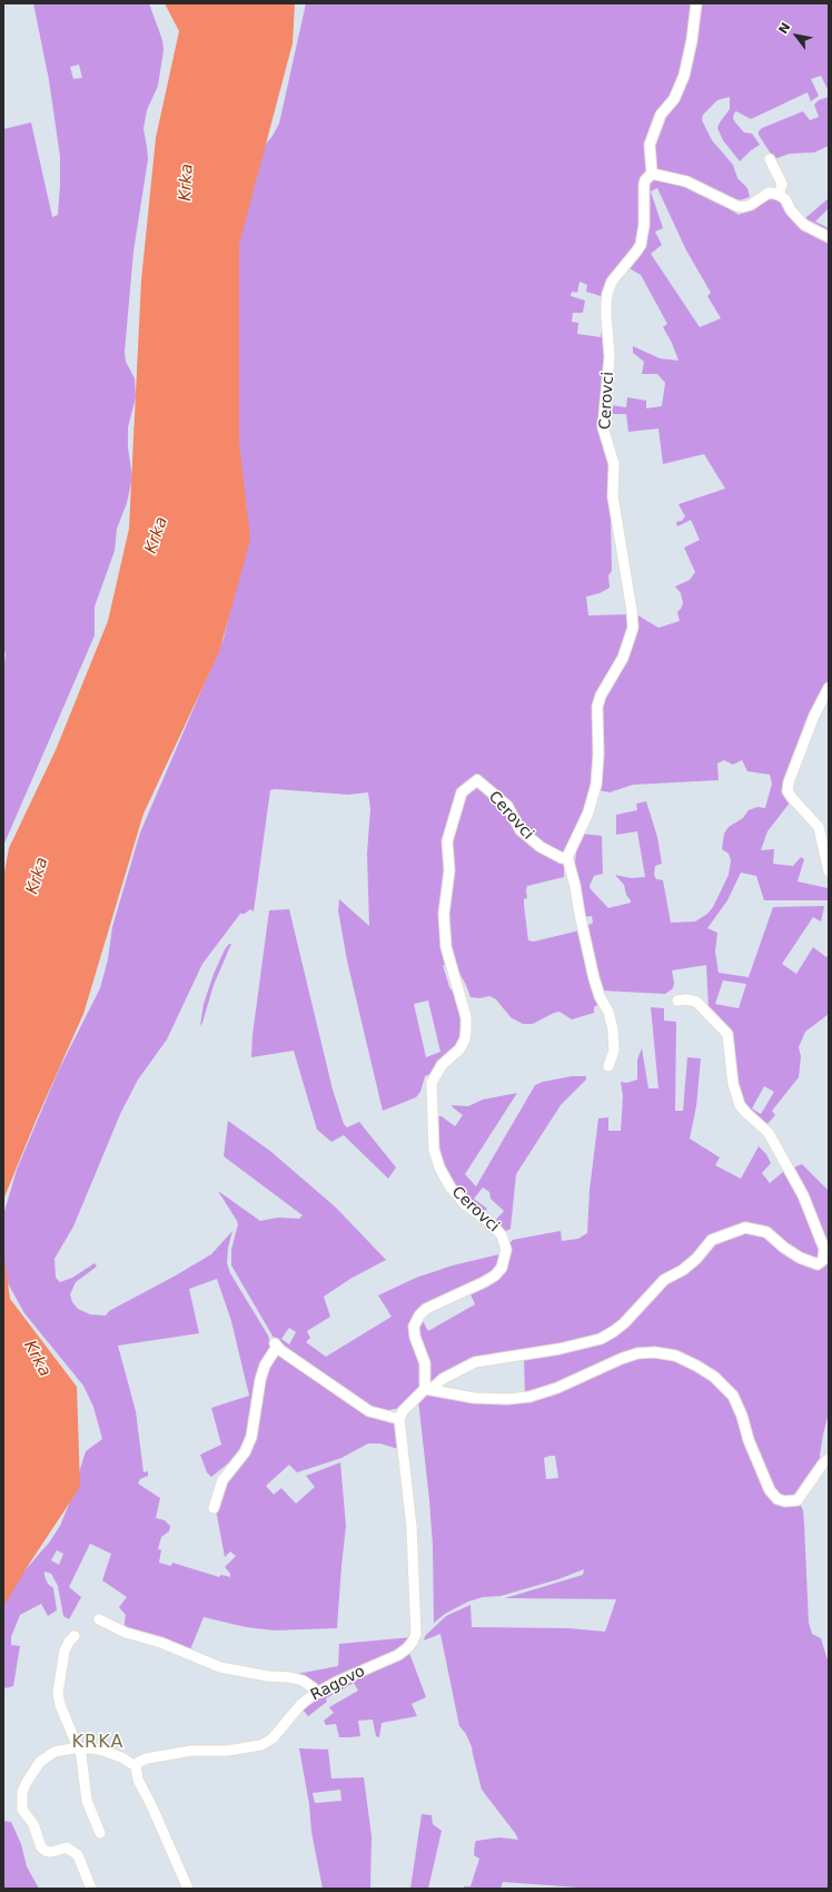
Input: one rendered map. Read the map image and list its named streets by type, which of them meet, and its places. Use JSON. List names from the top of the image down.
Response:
{
  "streets": {
    "street": ["Cerovci", "Ragovo"]
  },
  "districts": ["KRKA"],
  "water": ["Krka"],
  "north": "top left"
}
